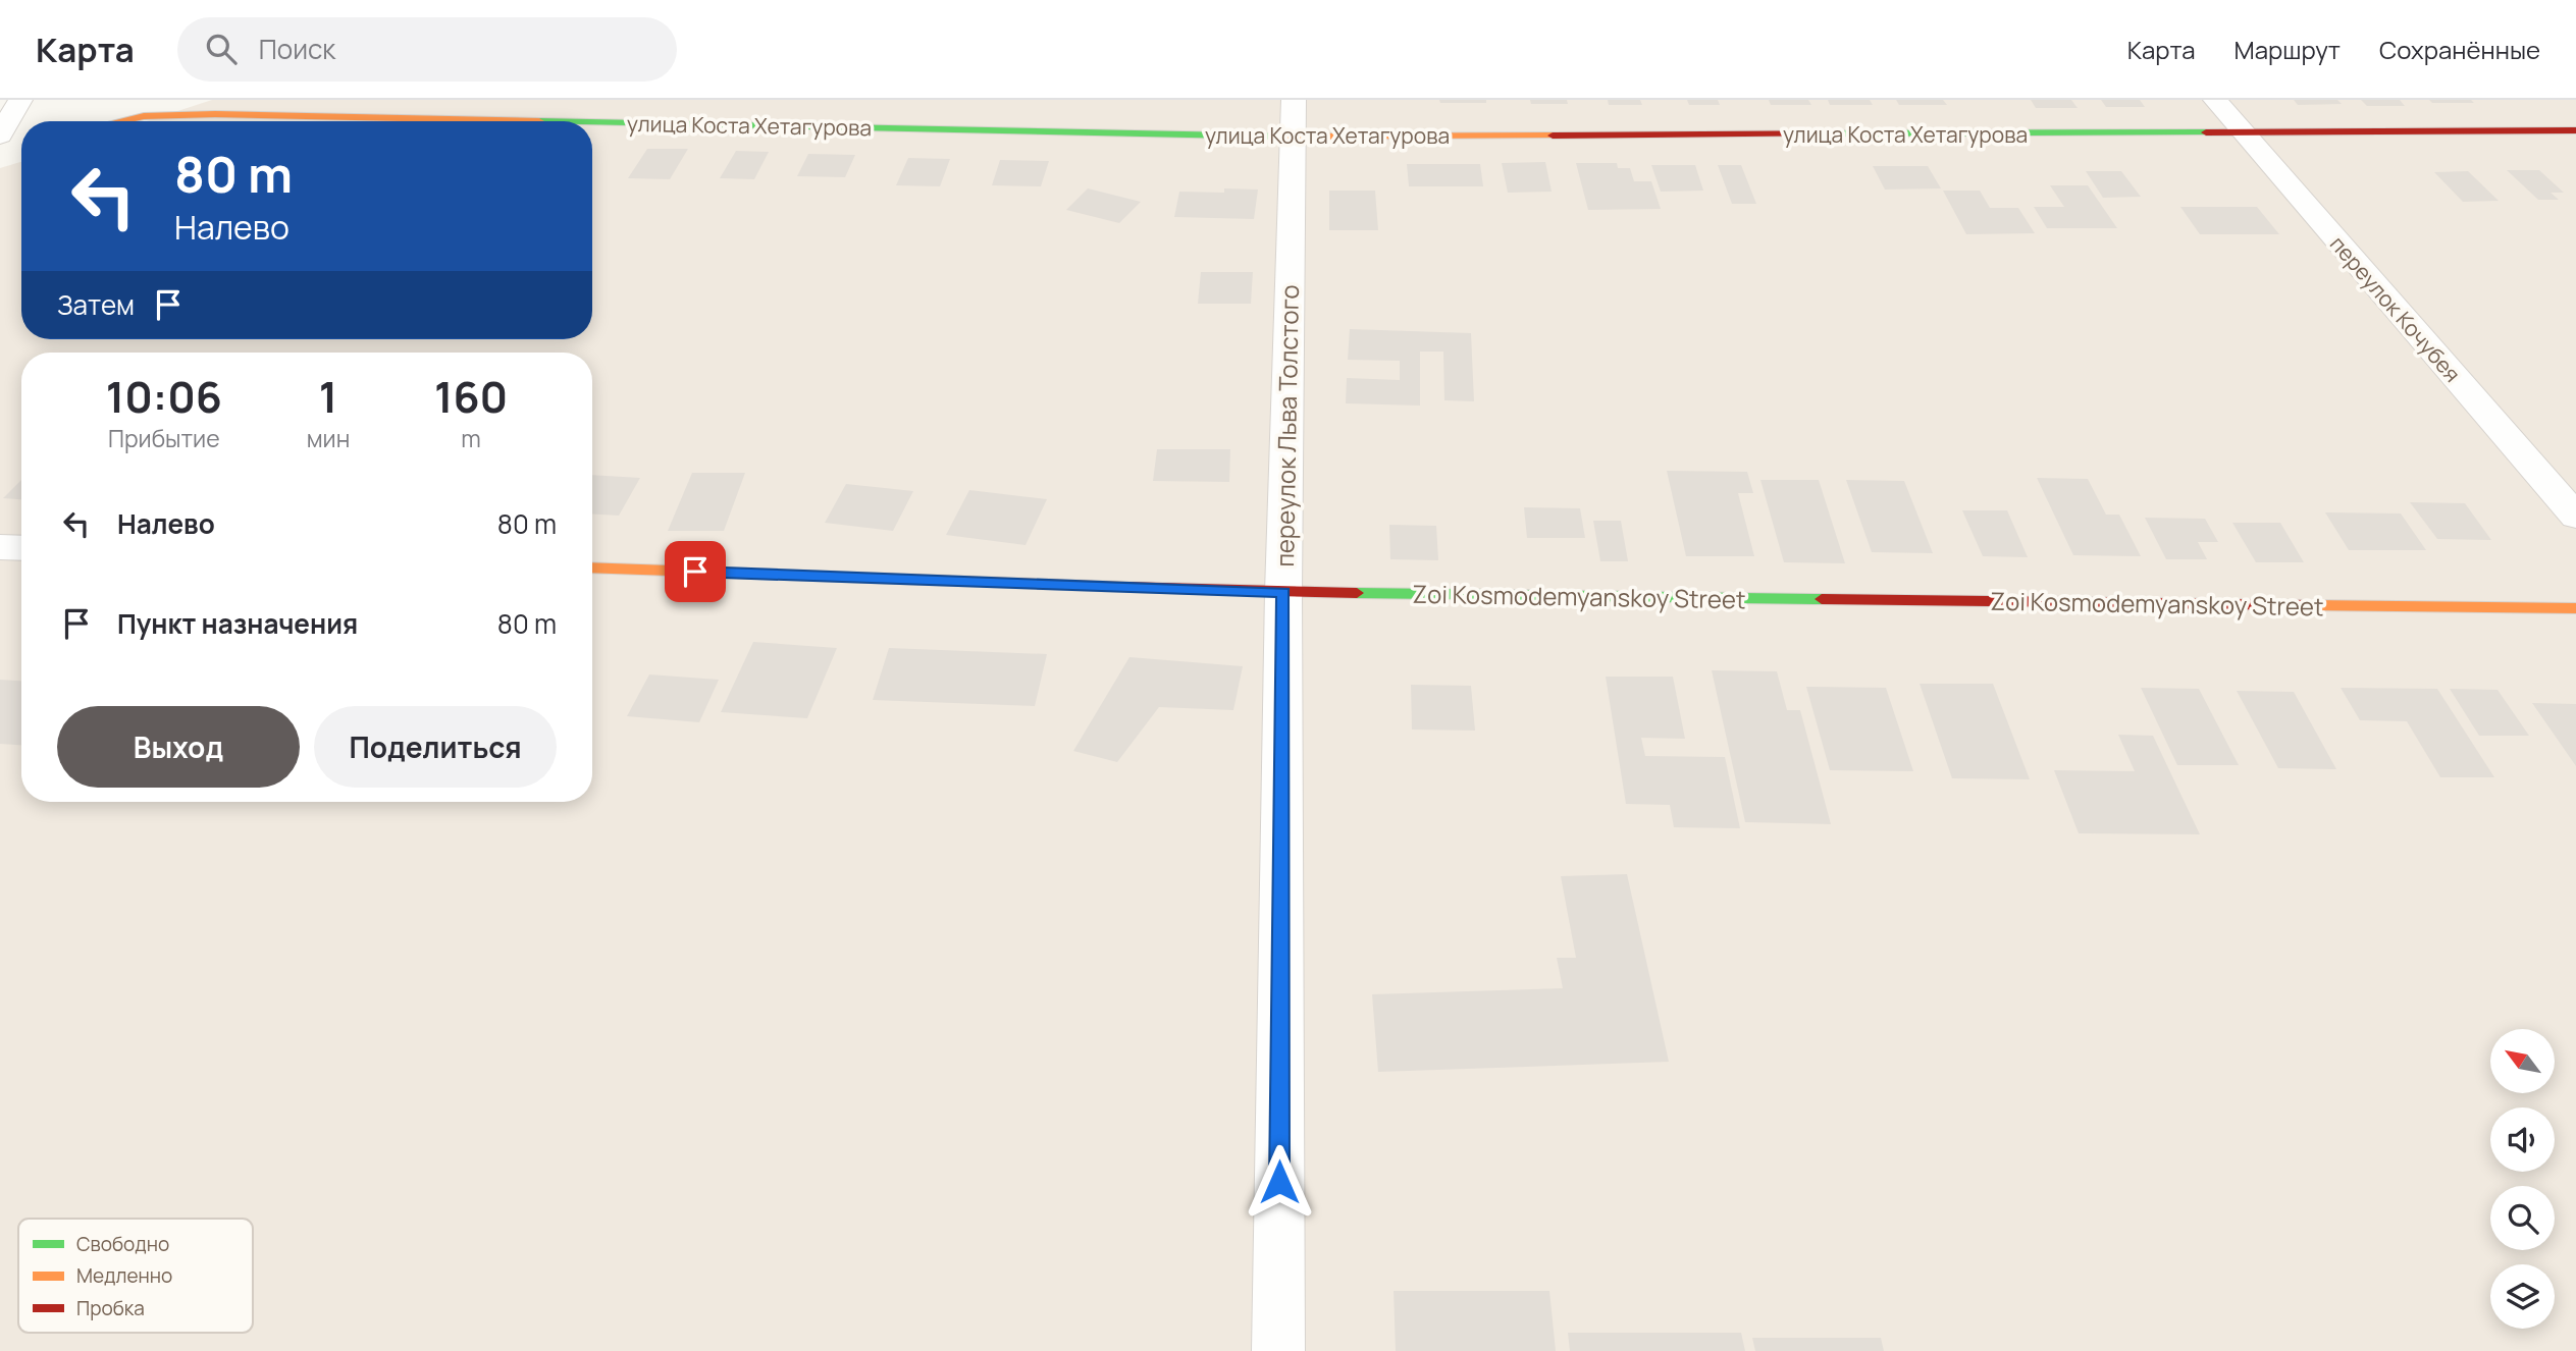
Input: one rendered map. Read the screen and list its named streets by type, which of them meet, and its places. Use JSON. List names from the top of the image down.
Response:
{
  "streets": {
    "street": [
      "улица Коста Хетагурова",
      "переулок Кочубея",
      "переулок Льва Толстого",
      "Zoi Kosmodemyanskoy Street"
    ]
  },
  "crossings": [
    ["улица Коста Хетагурова", "переулок Кочубея"],
    ["улица Коста Хетагурова", "переулок Льва Толстого"],
    ["переулок Льва Толстого", "Zoi Kosmodemyanskoy Street"]
  ],
  "legend": ["Свободно", "Медленно", "Пробка"],
  "north": "top left",
  "page": {
    "header": "Карта",
    "search": "Поиск",
    "nav": ["Карта", "Маршрут", "Сохранённые"],
    "turn": ["80 m", "Налево"],
    "then": "Затем",
    "eta": [
      "10:06",
      "Прибытие",
      "1",
      "мин",
      "160",
      "m"
    ],
    "list": [
      {
        "name": "Налево",
        "value": "80 m"
      },
      {
        "name": "Пункт назначения",
        "value": "80 m"
      }
    ],
    "buttons": ["Выход", "Поделиться"]
  }
}
